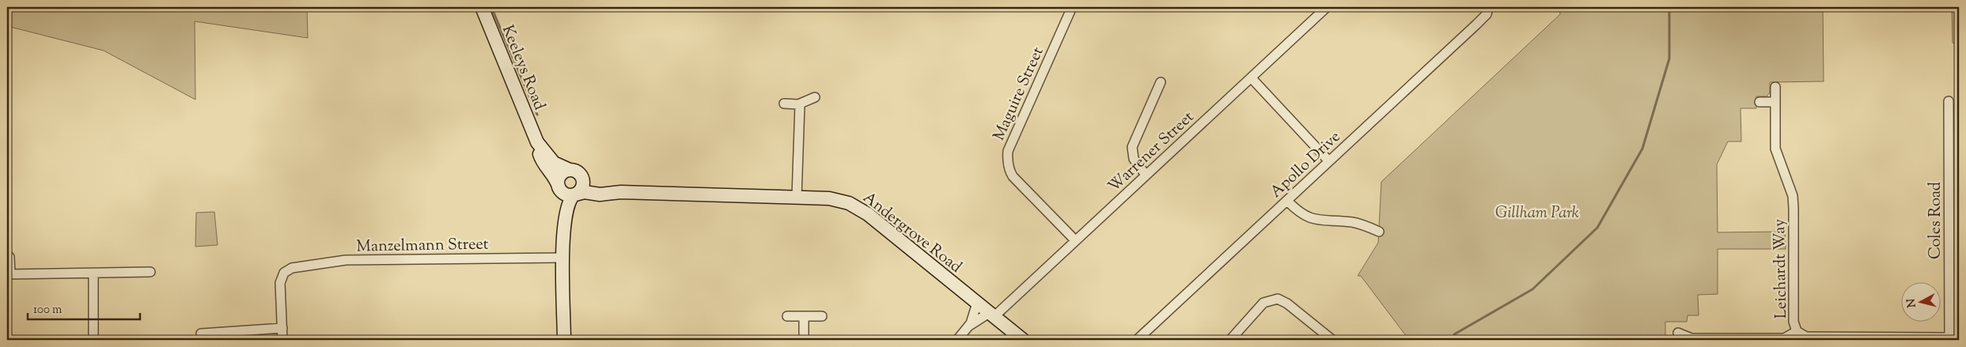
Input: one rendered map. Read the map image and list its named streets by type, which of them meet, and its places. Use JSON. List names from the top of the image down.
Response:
{
  "streets": {
    "street": [
      "Keeleys Road",
      "Maguire Street",
      "Warrener Street",
      "Apollo Drive",
      "Coles Road",
      "Andergrove Road",
      "Manzelmann Street",
      "Leichardt Way"
    ]
  },
  "crossings": [
    ["Keeleys Road", "Andergrove Road"],
    ["Maguire Street", "Warrener Street"],
    ["Warrener Street", "Andergrove Road"],
    ["Coles Road", "Leichardt Way"]
  ],
  "parks": ["Gillham Park"],
  "scale_bar": "100 m",
  "north": "left"
}
